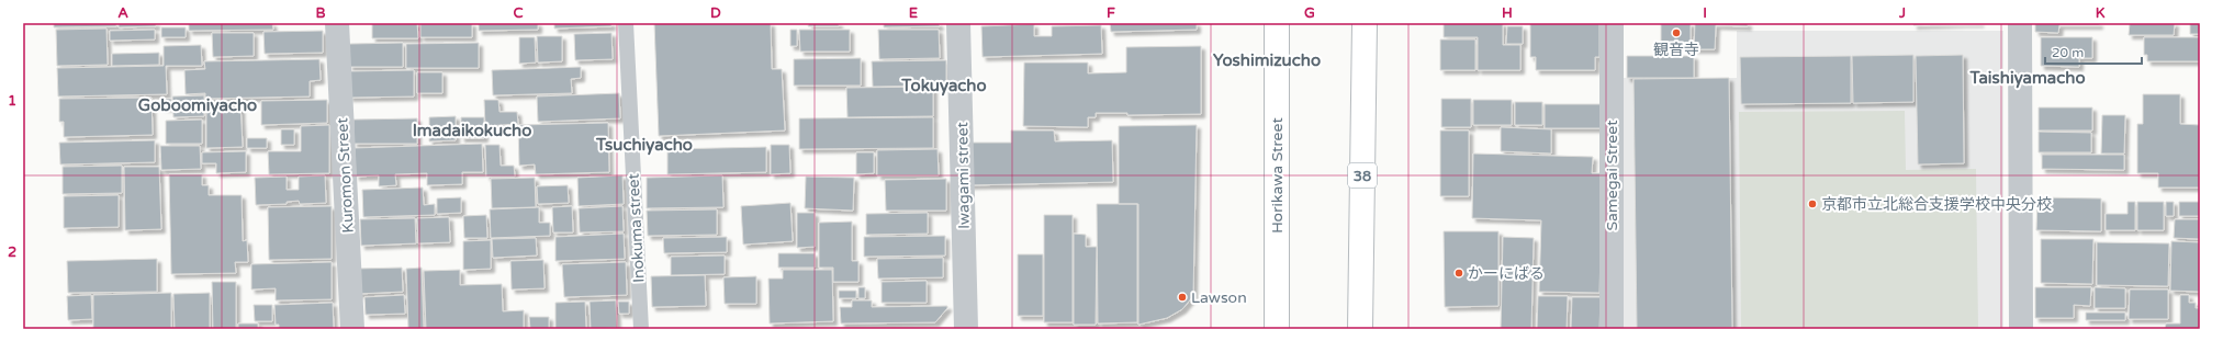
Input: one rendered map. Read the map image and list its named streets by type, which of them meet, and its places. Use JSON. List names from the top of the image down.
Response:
{
  "streets": {
    "main road": ["Horikawa Street", "38"],
    "street": ["Kuromon Street", "Iwagami street", "Samegai Street"],
    "lane": ["Inokuma street"]
  },
  "districts": [
    "Yoshimizucho",
    "Taishiyamacho",
    "Tokuyacho",
    "Goboomiyacho",
    "Imadaikokucho",
    "Tsuchiyacho"
  ],
  "places": [
    "観音寺",
    "京都市立北総合支援学校中央分校",
    "かーにばる",
    "Lawson"
  ],
  "scale_bar": "20 m",
  "grid": {
    "columns": [
      "A",
      "B",
      "C",
      "D",
      "E",
      "F",
      "G",
      "H",
      "I",
      "J",
      "K"
    ],
    "rows": ["1", "2"]
  }
}
